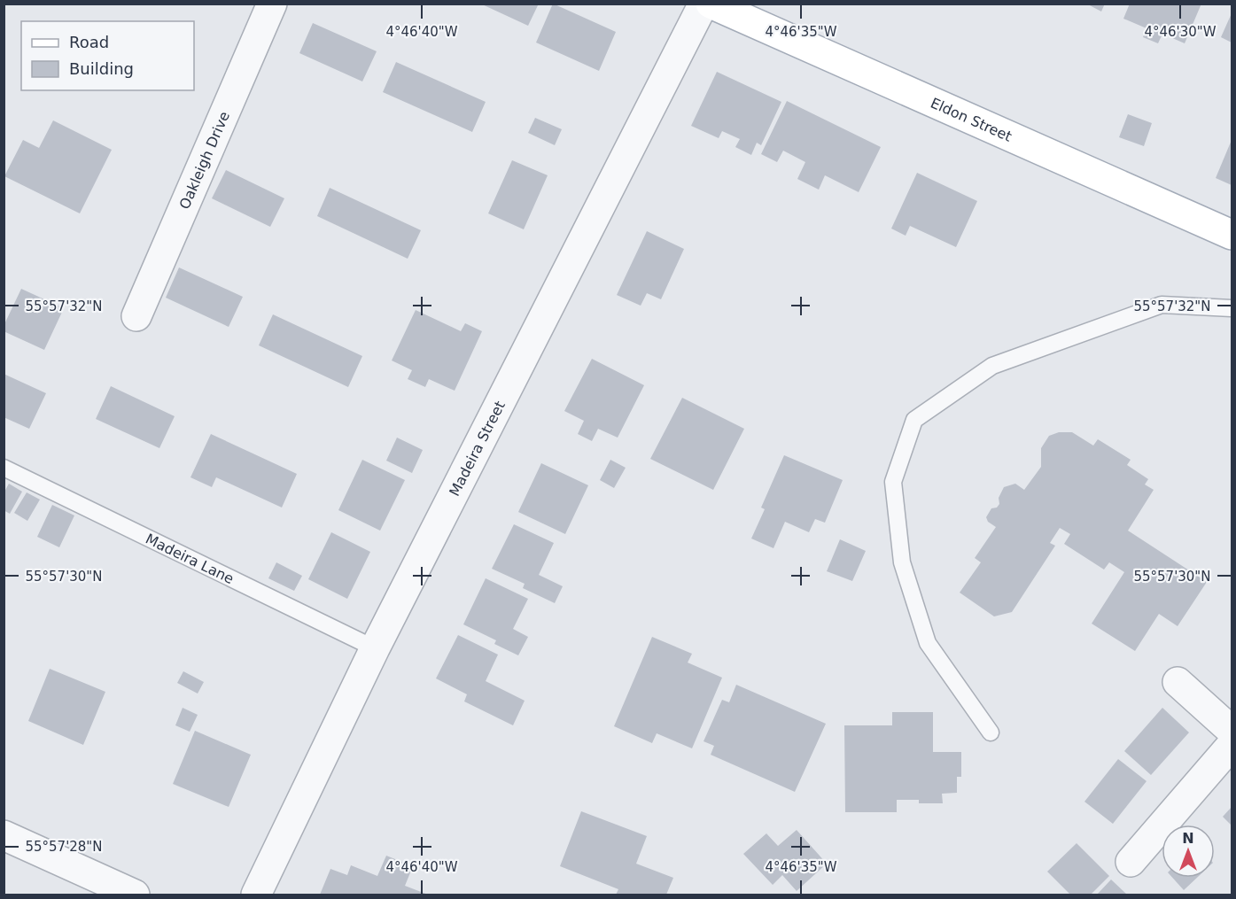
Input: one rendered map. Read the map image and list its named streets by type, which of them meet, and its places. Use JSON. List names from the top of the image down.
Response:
{
  "streets": {
    "main road": ["Eldon Street"],
    "street": ["Oakleigh Drive", "Madeira Street"],
    "lane": ["Madeira Lane"]
  },
  "crossings": [
    ["Madeira Street", "Madeira Lane"]
  ],
  "legend": ["Road", "Building"],
  "north": "top",
  "coordinates": [
    "4°46'40\"W",
    "4°46'35\"W",
    "4°46'30\"W",
    "55°57'32\"N",
    "55°57'30\"N",
    "55°57'28\"N"
  ]
}
